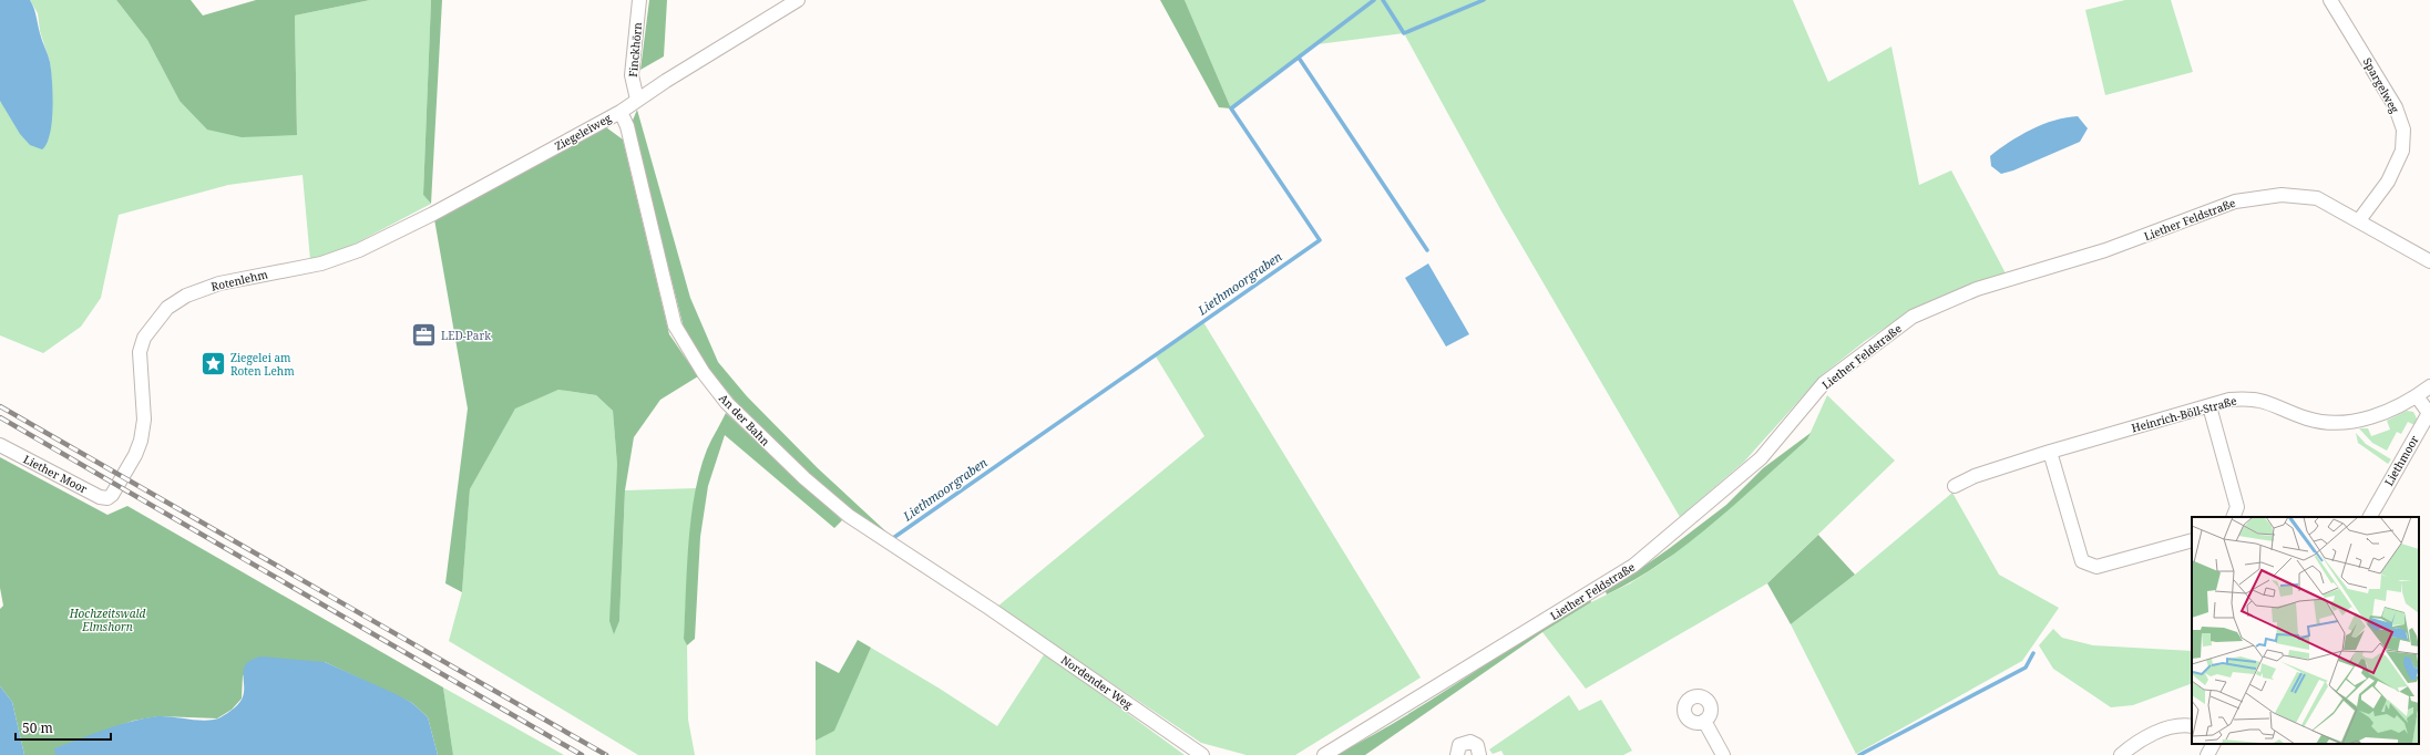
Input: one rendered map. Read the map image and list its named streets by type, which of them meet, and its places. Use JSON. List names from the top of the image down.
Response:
{
  "streets": {
    "street": [
      "Finckhörn",
      "Spargelweg",
      "Ziegeleiweg",
      "Liether Feldstraße",
      "Rotenlehm",
      "Heinrich-Böll-Straße",
      "An der Bahn",
      "Liethmoor",
      "Liether Moor",
      "Nordender Weg"
    ]
  },
  "crossings": [
    ["Finckhörn", "Ziegeleiweg"],
    ["Spargelweg", "Liether Feldstraße"],
    ["Ziegeleiweg", "Rotenlehm"],
    ["Ziegeleiweg", "An der Bahn"],
    ["Rotenlehm", "Liether Moor"],
    ["Heinrich-Böll-Straße", "Liethmoor"],
    ["An der Bahn", "Nordender Weg"]
  ],
  "water": ["Liethmoorgraben"],
  "parks": ["Hochzeitswald Elmshorn"],
  "places": {
    "office": ["LED-Park"],
    "place": ["Ziegelei am Roten Lehm"]
  },
  "scale_bar": "50 m"
}
